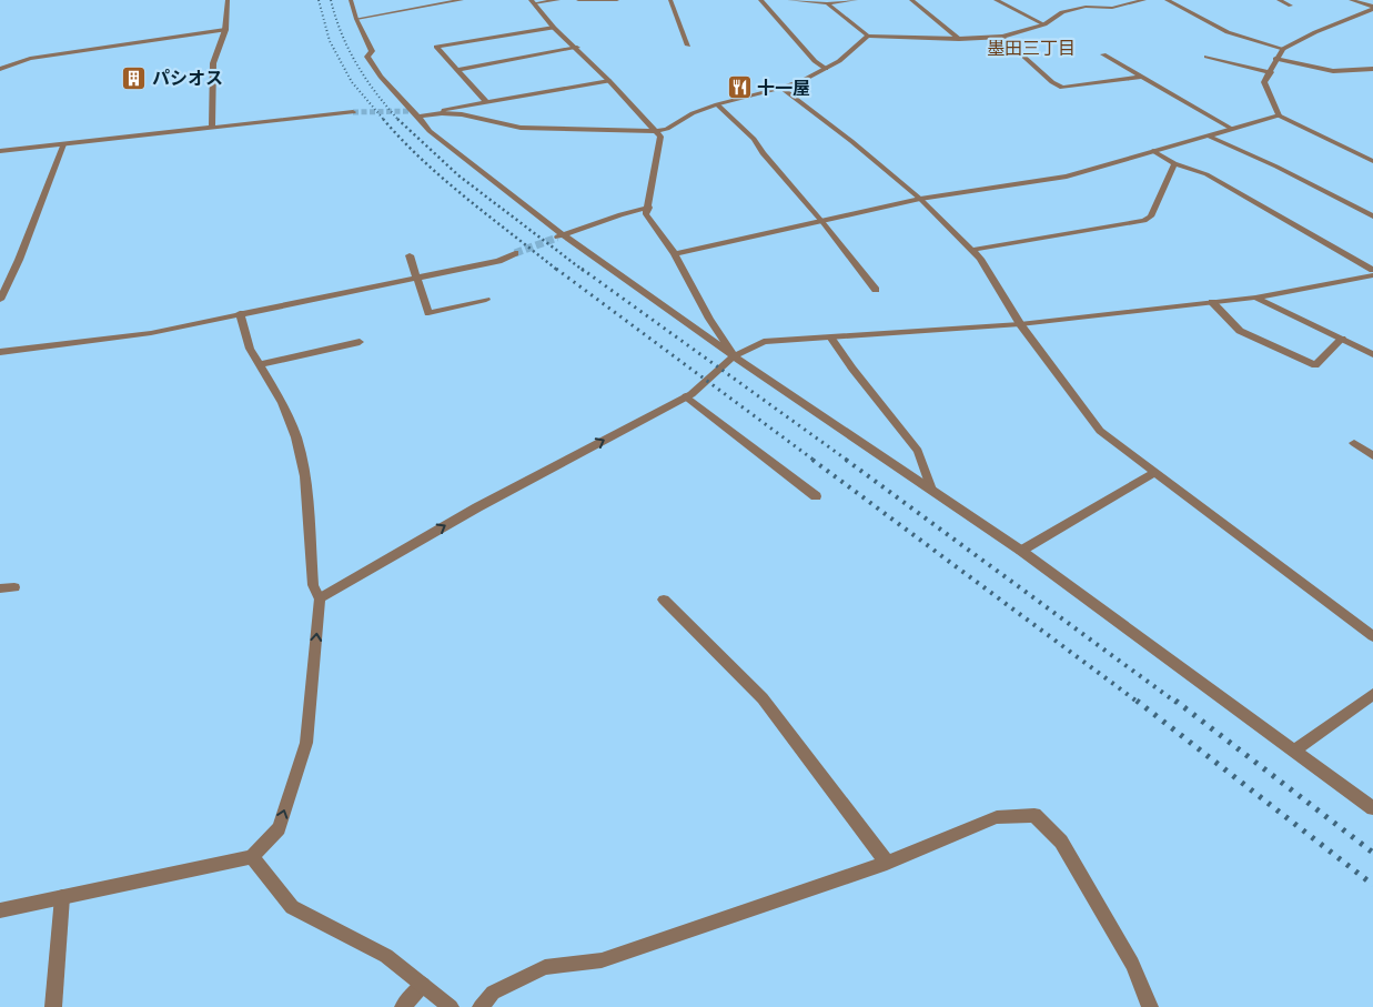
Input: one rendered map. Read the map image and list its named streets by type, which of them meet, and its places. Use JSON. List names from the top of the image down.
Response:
{
  "districts": ["墨田三丁目"],
  "places": {
    "building": ["パシオス"],
    "restaurant": ["十一屋"]
  }
}
